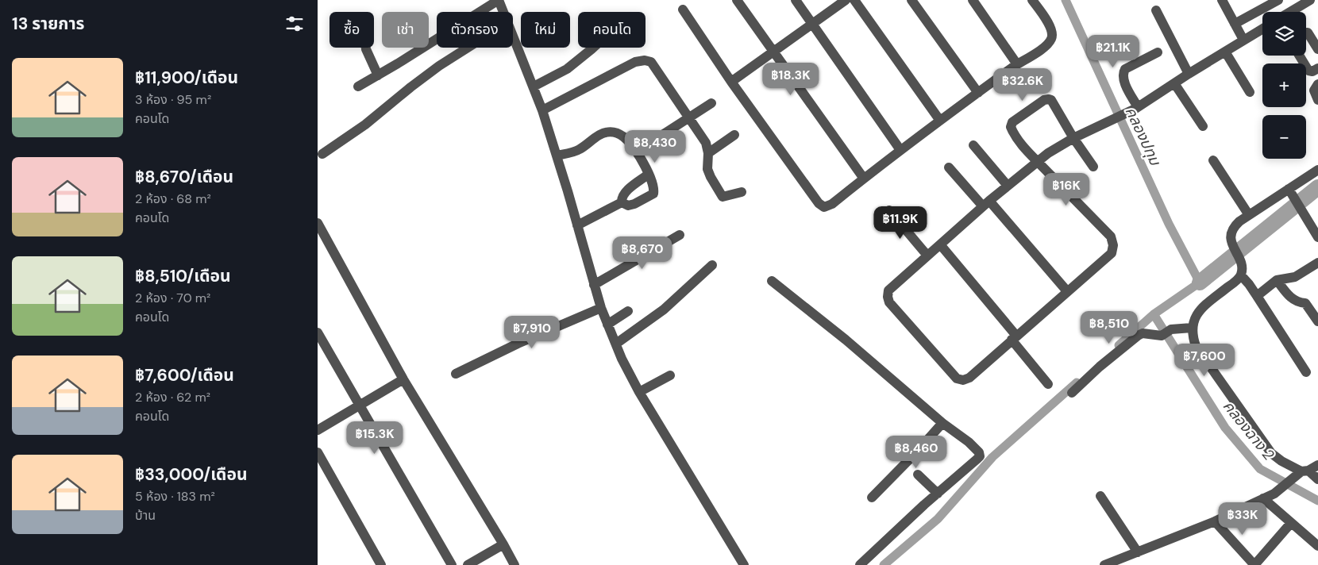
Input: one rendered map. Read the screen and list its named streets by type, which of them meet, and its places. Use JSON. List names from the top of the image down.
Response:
{
  "water": ["คลองปทุม", "คลองฉาง 2"],
  "page": {
    "heading": "13 รายการ",
    "map_buttons": ["+", "−"],
    "chip": [
      "ซื้อ",
      "เช่า",
      "ตัวกรอง",
      "ใหม่",
      "คอนโด"
    ],
    "price": [
      "฿21.1K",
      "฿18.3K",
      "฿32.6K",
      "฿8,430",
      "฿16K",
      "฿11.9K",
      "฿8,670",
      "฿8,510",
      "฿7,910",
      "฿7,600",
      "฿15.3K",
      "฿8,460",
      "฿33K"
    ],
    "list": [
      {
        "name": "฿11,900/เดือน",
        "note": "3 ห้อง · 95 m² · คอนโด"
      },
      {
        "name": "฿8,670/เดือน",
        "note": "2 ห้อง · 68 m² · คอนโด"
      },
      {
        "name": "฿8,510/เดือน",
        "note": "2 ห้อง · 70 m² · คอนโด"
      },
      {
        "name": "฿7,600/เดือน",
        "note": "2 ห้อง · 62 m² · คอนโด"
      },
      {
        "name": "฿33,000/เดือน",
        "note": "5 ห้อง · 183 m² · บ้าน"
      }
    ]
  }
}
